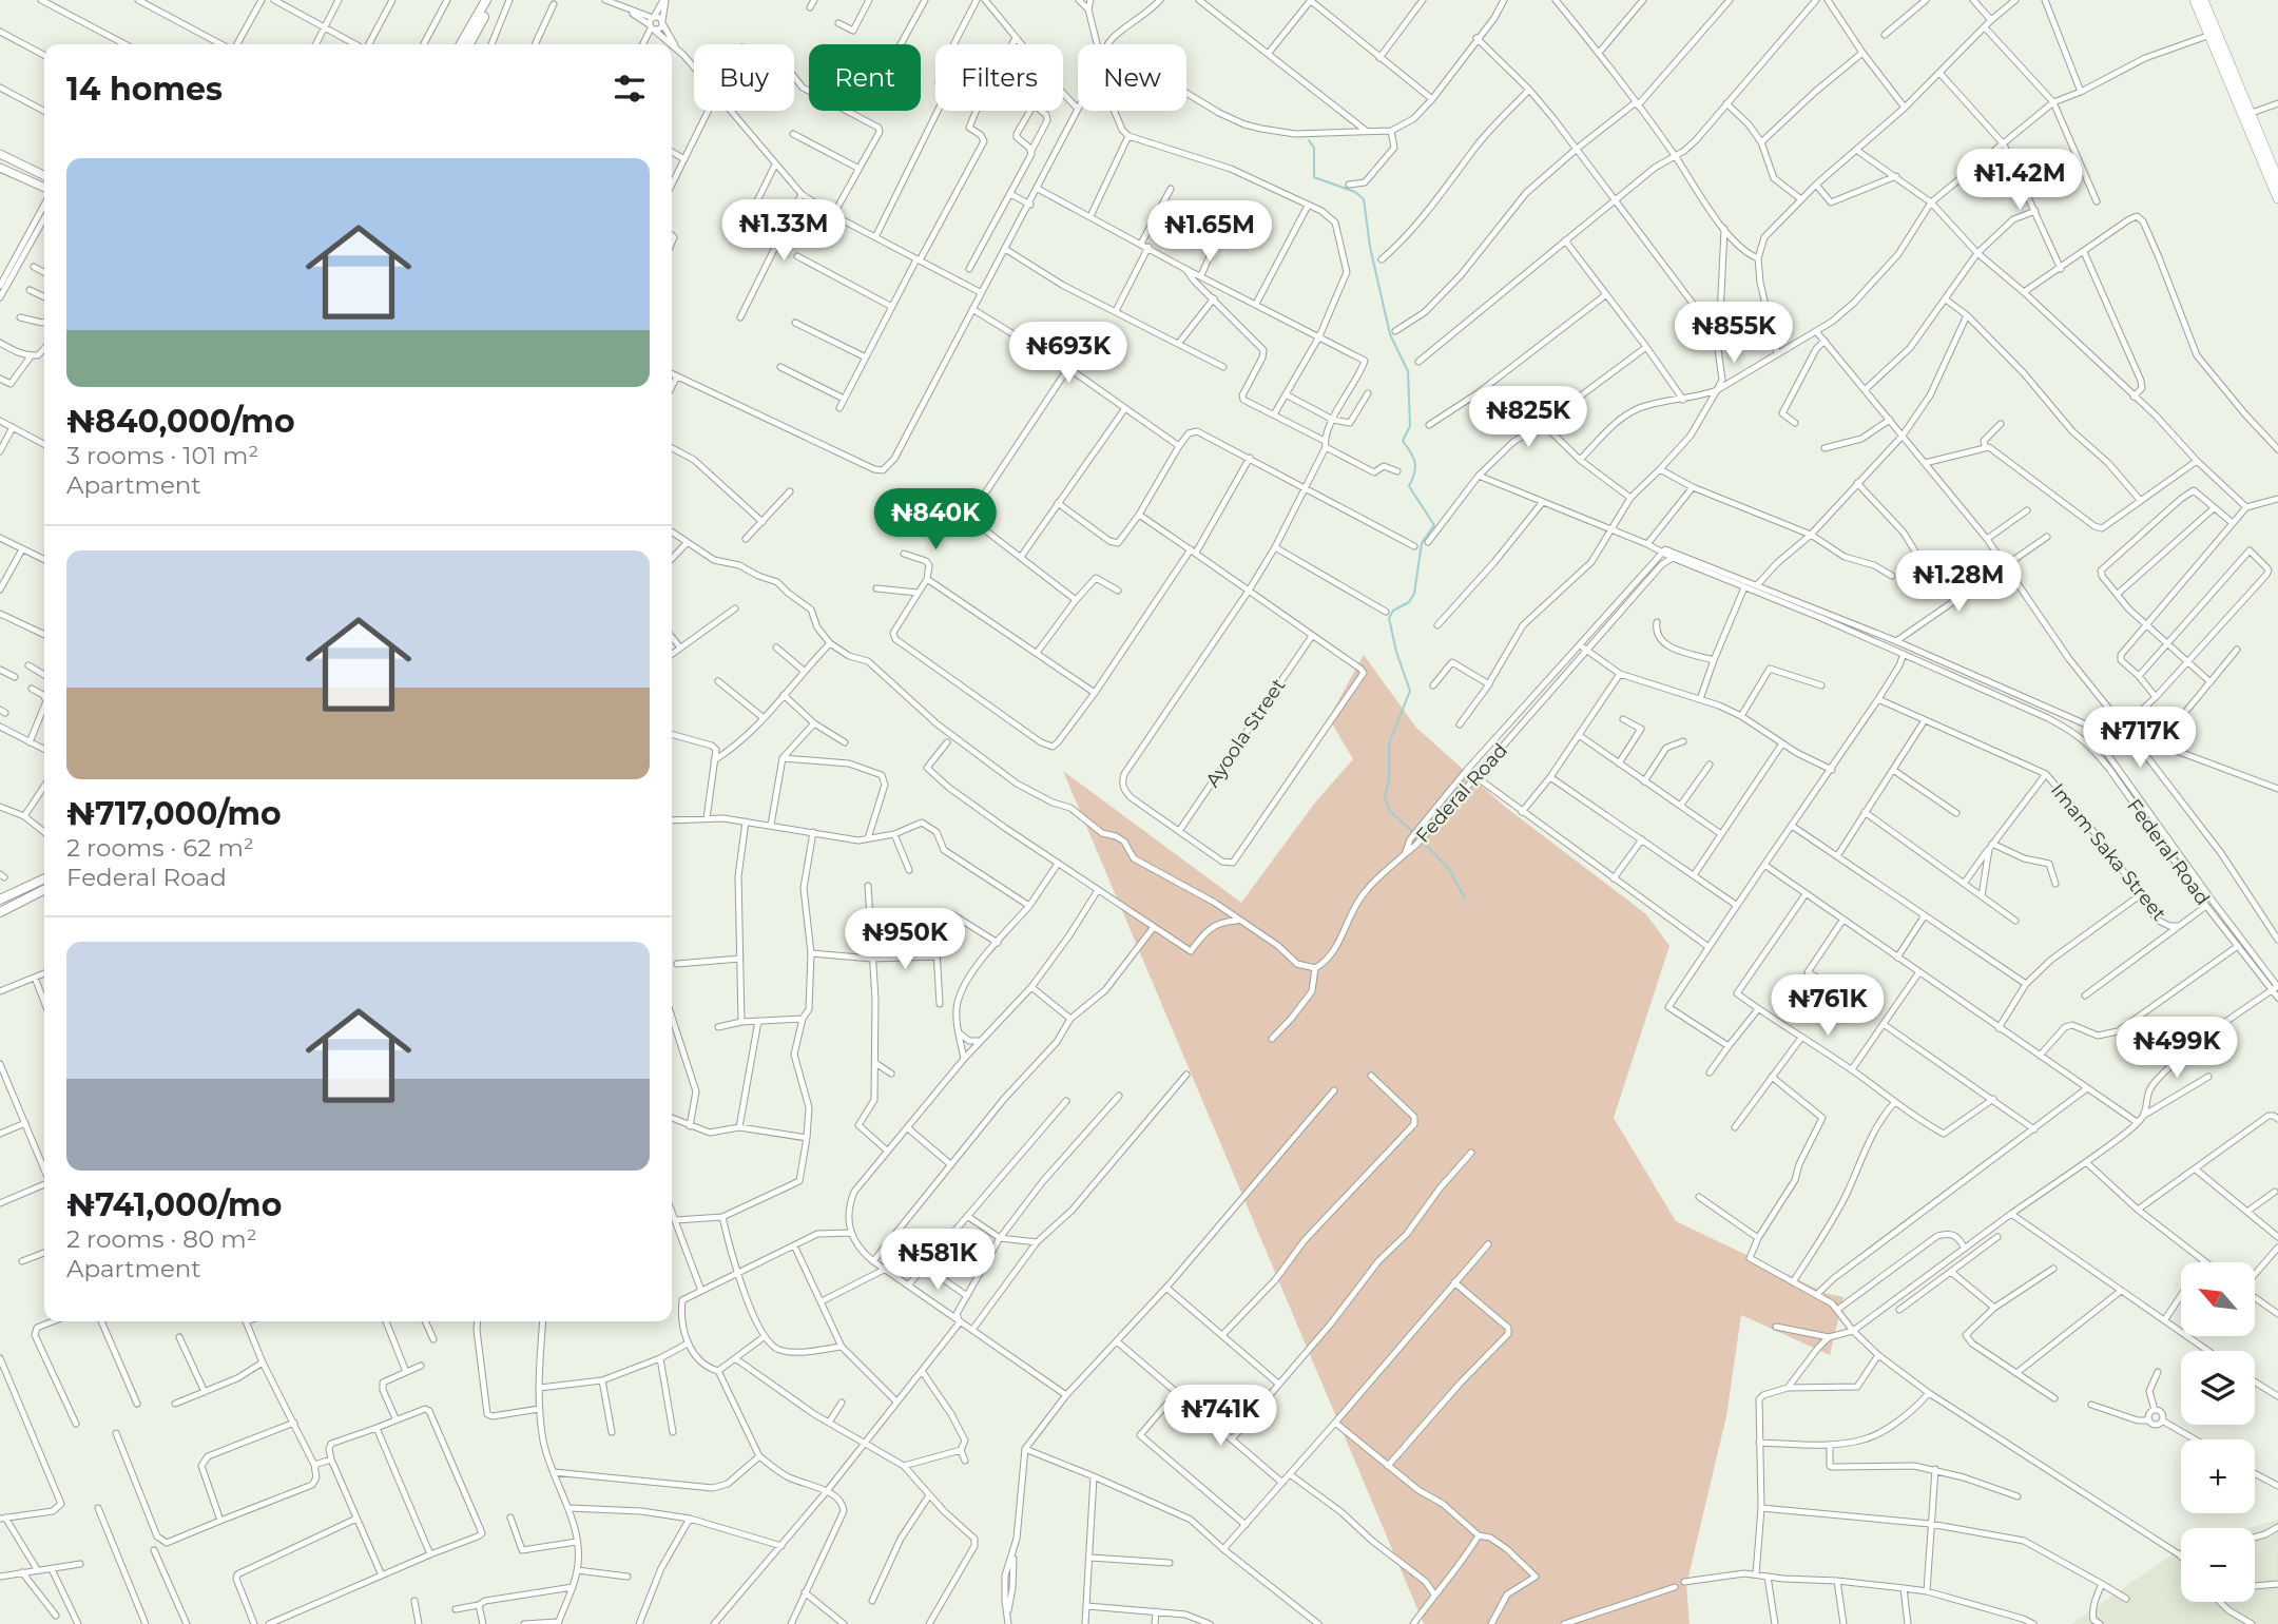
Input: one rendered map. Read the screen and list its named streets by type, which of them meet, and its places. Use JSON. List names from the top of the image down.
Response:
{
  "streets": {
    "street": ["Ayoola Street", "Federal Road", "Imam Saka Street"]
  },
  "north": "top left",
  "page": {
    "chip": [
      "Buy",
      "Rent",
      "Filters",
      "New"
    ],
    "heading": "14 homes",
    "list": [
      {
        "name": "₦840,000/mo",
        "note": "3 rooms · 101 m² · Apartment"
      },
      {
        "name": "₦717,000/mo",
        "note": "2 rooms · 62 m² · Federal Road"
      },
      {
        "name": "₦741,000/mo",
        "note": "2 rooms · 80 m² · Apartment"
      }
    ],
    "price": [
      "₦1.42M",
      "₦1.33M",
      "₦1.65M",
      "₦855K",
      "₦693K",
      "₦825K",
      "₦840K",
      "₦1.28M",
      "₦717K",
      "₦950K",
      "₦761K",
      "₦499K",
      "₦581K",
      "₦741K"
    ],
    "map_buttons": ["+", "−"]
  }
}
